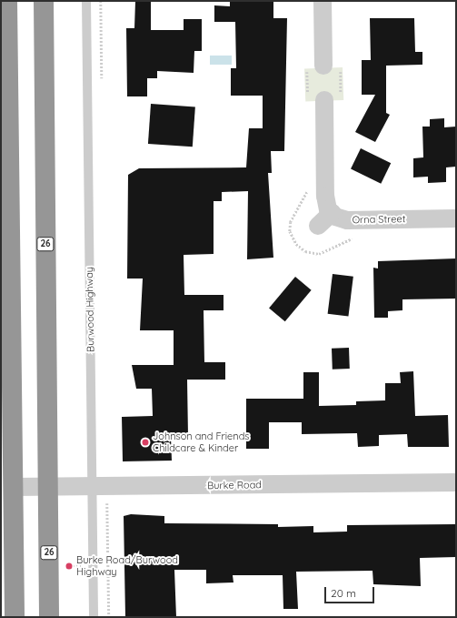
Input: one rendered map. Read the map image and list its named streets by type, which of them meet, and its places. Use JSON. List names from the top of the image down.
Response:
{
  "streets": {
    "highway": ["26"],
    "street": ["Orna Street", "Burke Road"],
    "lane": ["Burwood Highway"]
  },
  "crossings": [
    ["26", "Burke Road"],
    ["Burwood Highway", "Burke Road"]
  ],
  "places": ["Johnson and Friends Childcare & Kinder", "Burke Road/Burwood Highway"],
  "scale_bar": "20 m"
}
